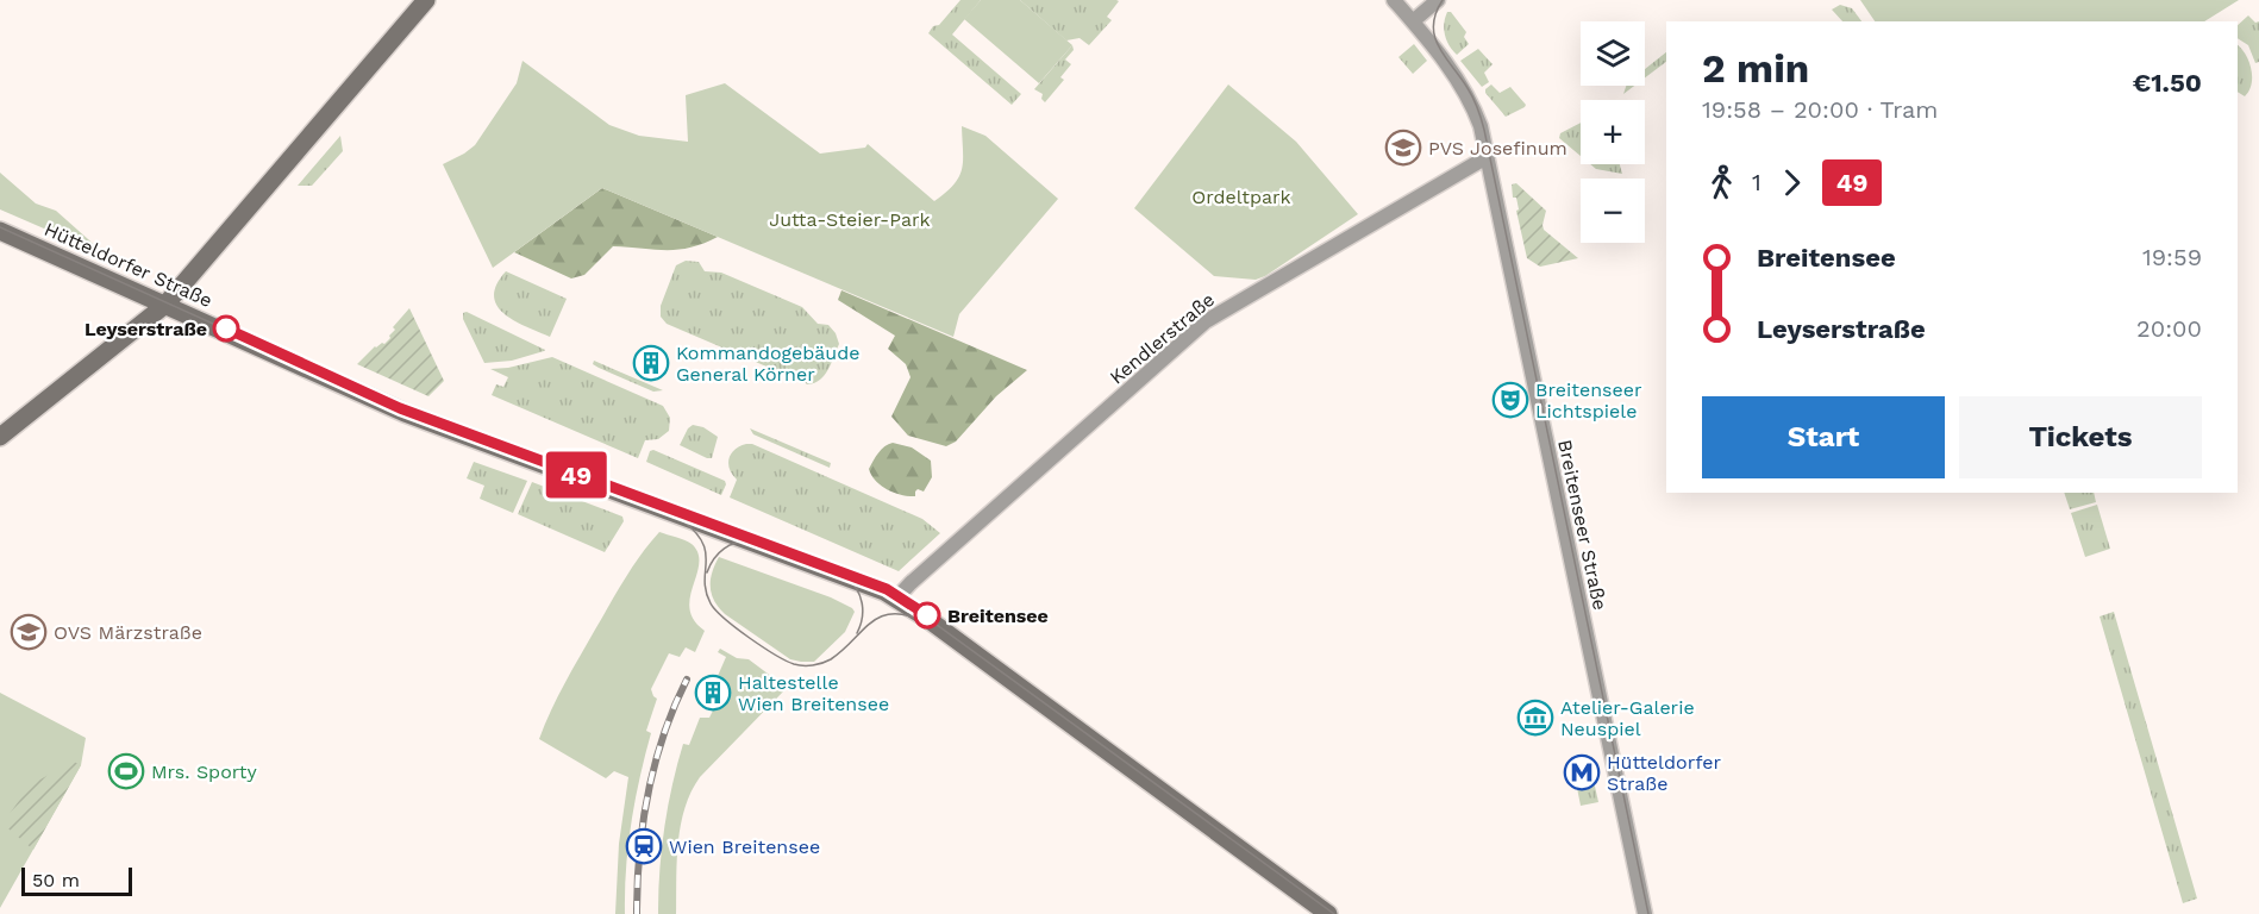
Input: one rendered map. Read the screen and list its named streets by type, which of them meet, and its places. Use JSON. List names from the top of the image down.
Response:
{
  "streets": {
    "main road": ["Hütteldorfer Straße"],
    "street": ["Kendlerstraße", "Breitenseer Straße"]
  },
  "crossings": [
    ["Hütteldorfer Straße", "Kendlerstraße"],
    ["Kendlerstraße", "Breitenseer Straße"]
  ],
  "parks": ["Ordeltpark", "Jutta-Steier-Park"],
  "places": {
    "school or university": ["PVS Josefinum", "OVS Märzstraße"],
    "other": ["Leyserstraße", "Breitensee"],
    "building": ["Kommandogebäude General Körner", "Haltestelle Wien Breitensee"],
    "theatre": ["Breitenseer Lichtspiele"],
    "museum": ["Atelier-Galerie Neuspiel"],
    "sports": ["Mrs. Sporty"],
    "metro station": ["Hütteldorfer Straße"],
    "station": ["Wien Breitensee"]
  },
  "lines": ["tram line 49"],
  "scale_bar": "50 m",
  "page": {
    "on_map": "49",
    "map_buttons": ["+", "−"],
    "heading": ["2 min", "19:58 – 20:00 · Tram", "€1.50"],
    "legs": ["1", "49"],
    "list": [
      {
        "name": "Breitensee",
        "value": "19:59"
      },
      {
        "name": "Leyserstraße",
        "value": "20:00"
      }
    ],
    "buttons": ["Start", "Tickets"],
    "scale": "50 m"
  }
}
